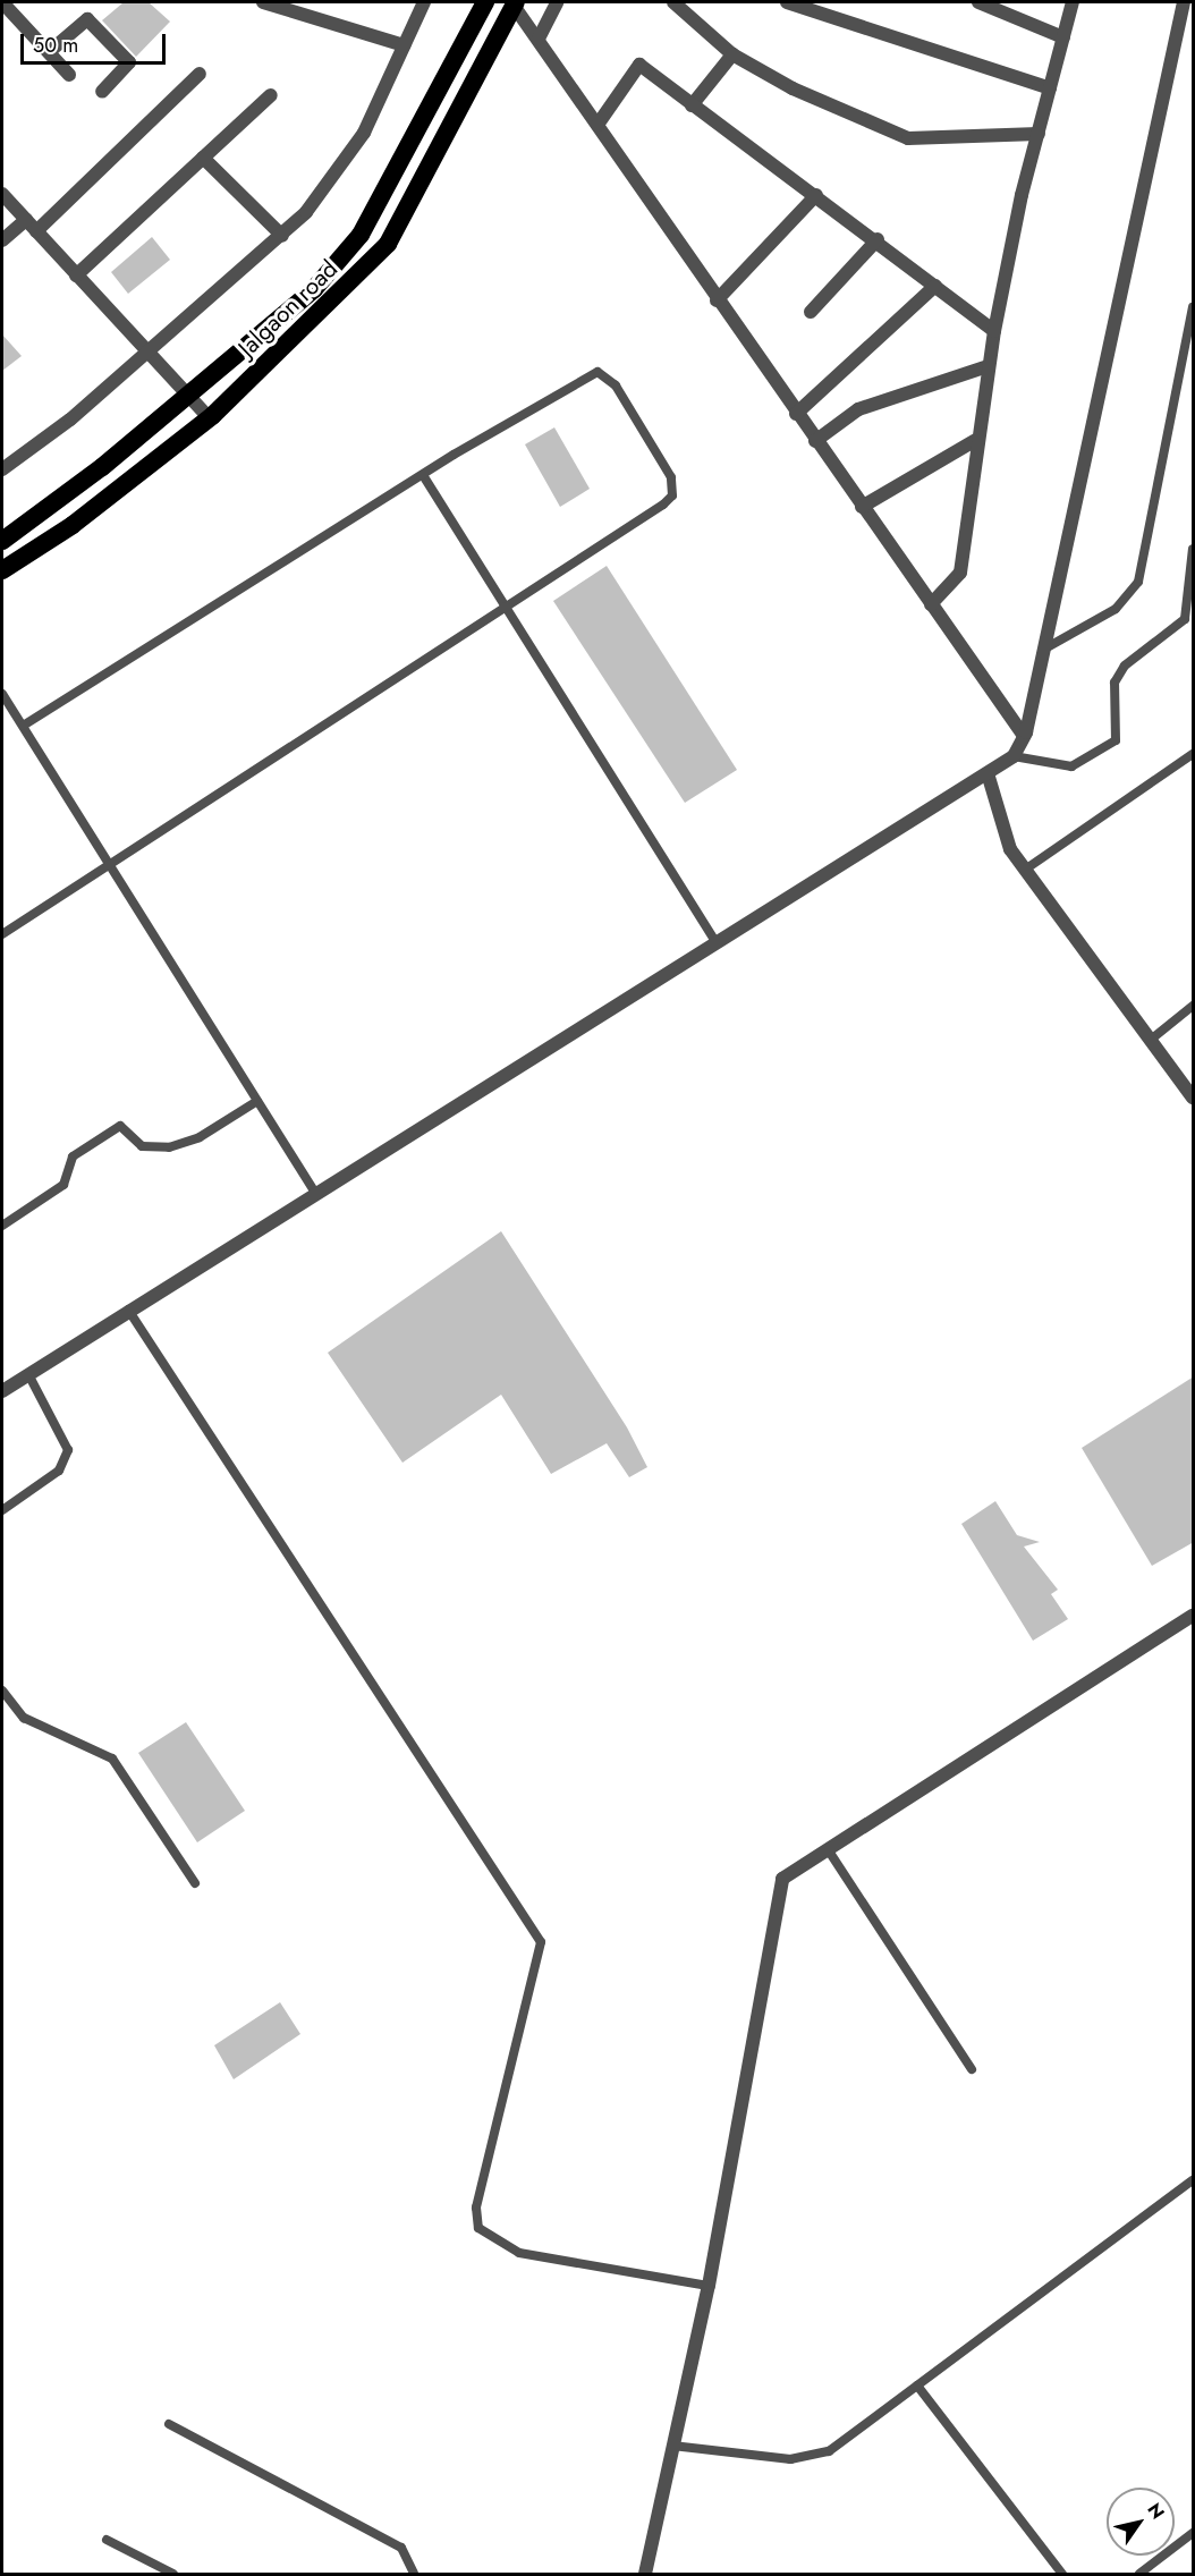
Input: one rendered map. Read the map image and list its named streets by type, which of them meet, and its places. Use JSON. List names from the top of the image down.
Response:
{
  "streets": {
    "highway": ["Jalgaon road"]
  },
  "scale_bar": "50 m",
  "north": "top right"
}
